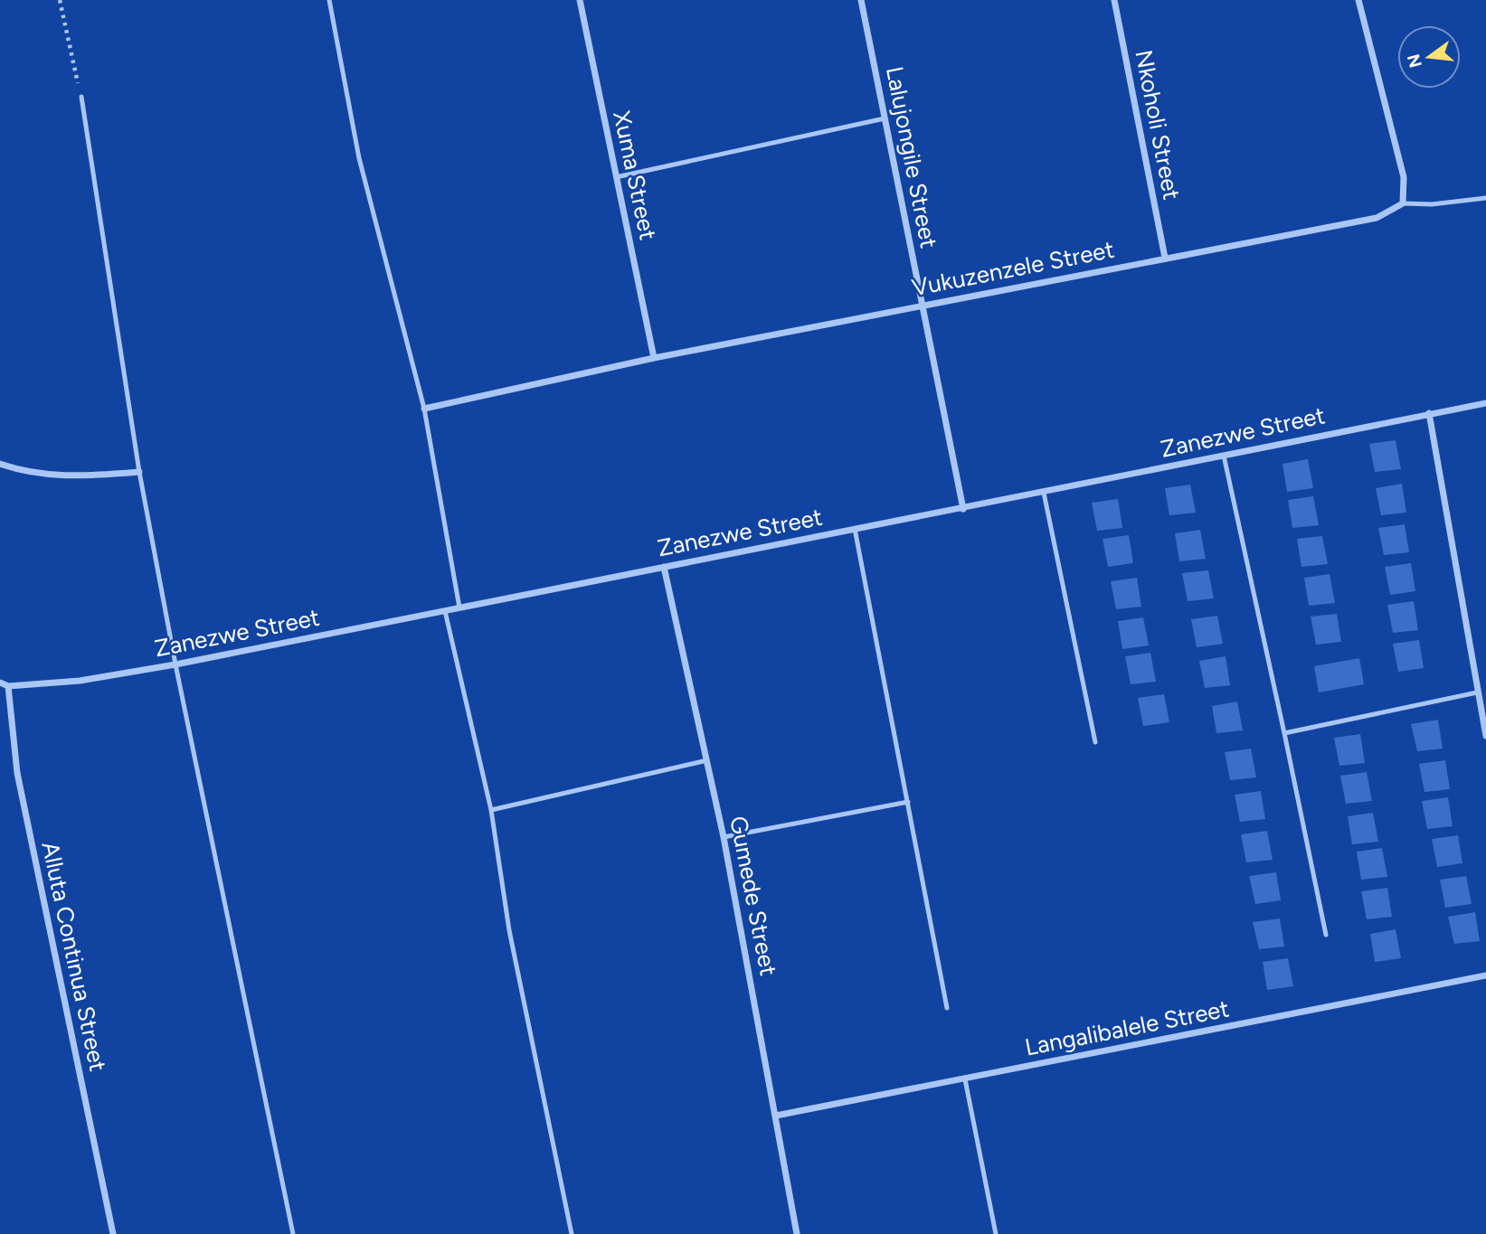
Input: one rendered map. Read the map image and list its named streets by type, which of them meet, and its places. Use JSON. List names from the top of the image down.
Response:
{
  "streets": {
    "street": [
      "Nkoholi Street",
      "Lalujongile Street",
      "Xuma Street",
      "Vukuzenzele Street",
      "Zanezwe Street",
      "Gumede Street",
      "Alluta Continua Street",
      "Langalibalele Street"
    ]
  },
  "crossings": [
    ["Nkoholi Street", "Vukuzenzele Street"],
    ["Lalujongile Street", "Vukuzenzele Street"],
    ["Lalujongile Street", "Zanezwe Street"],
    ["Xuma Street", "Vukuzenzele Street"],
    ["Zanezwe Street", "Gumede Street"],
    ["Zanezwe Street", "Alluta Continua Street"],
    ["Gumede Street", "Langalibalele Street"]
  ],
  "north": "left"
}
